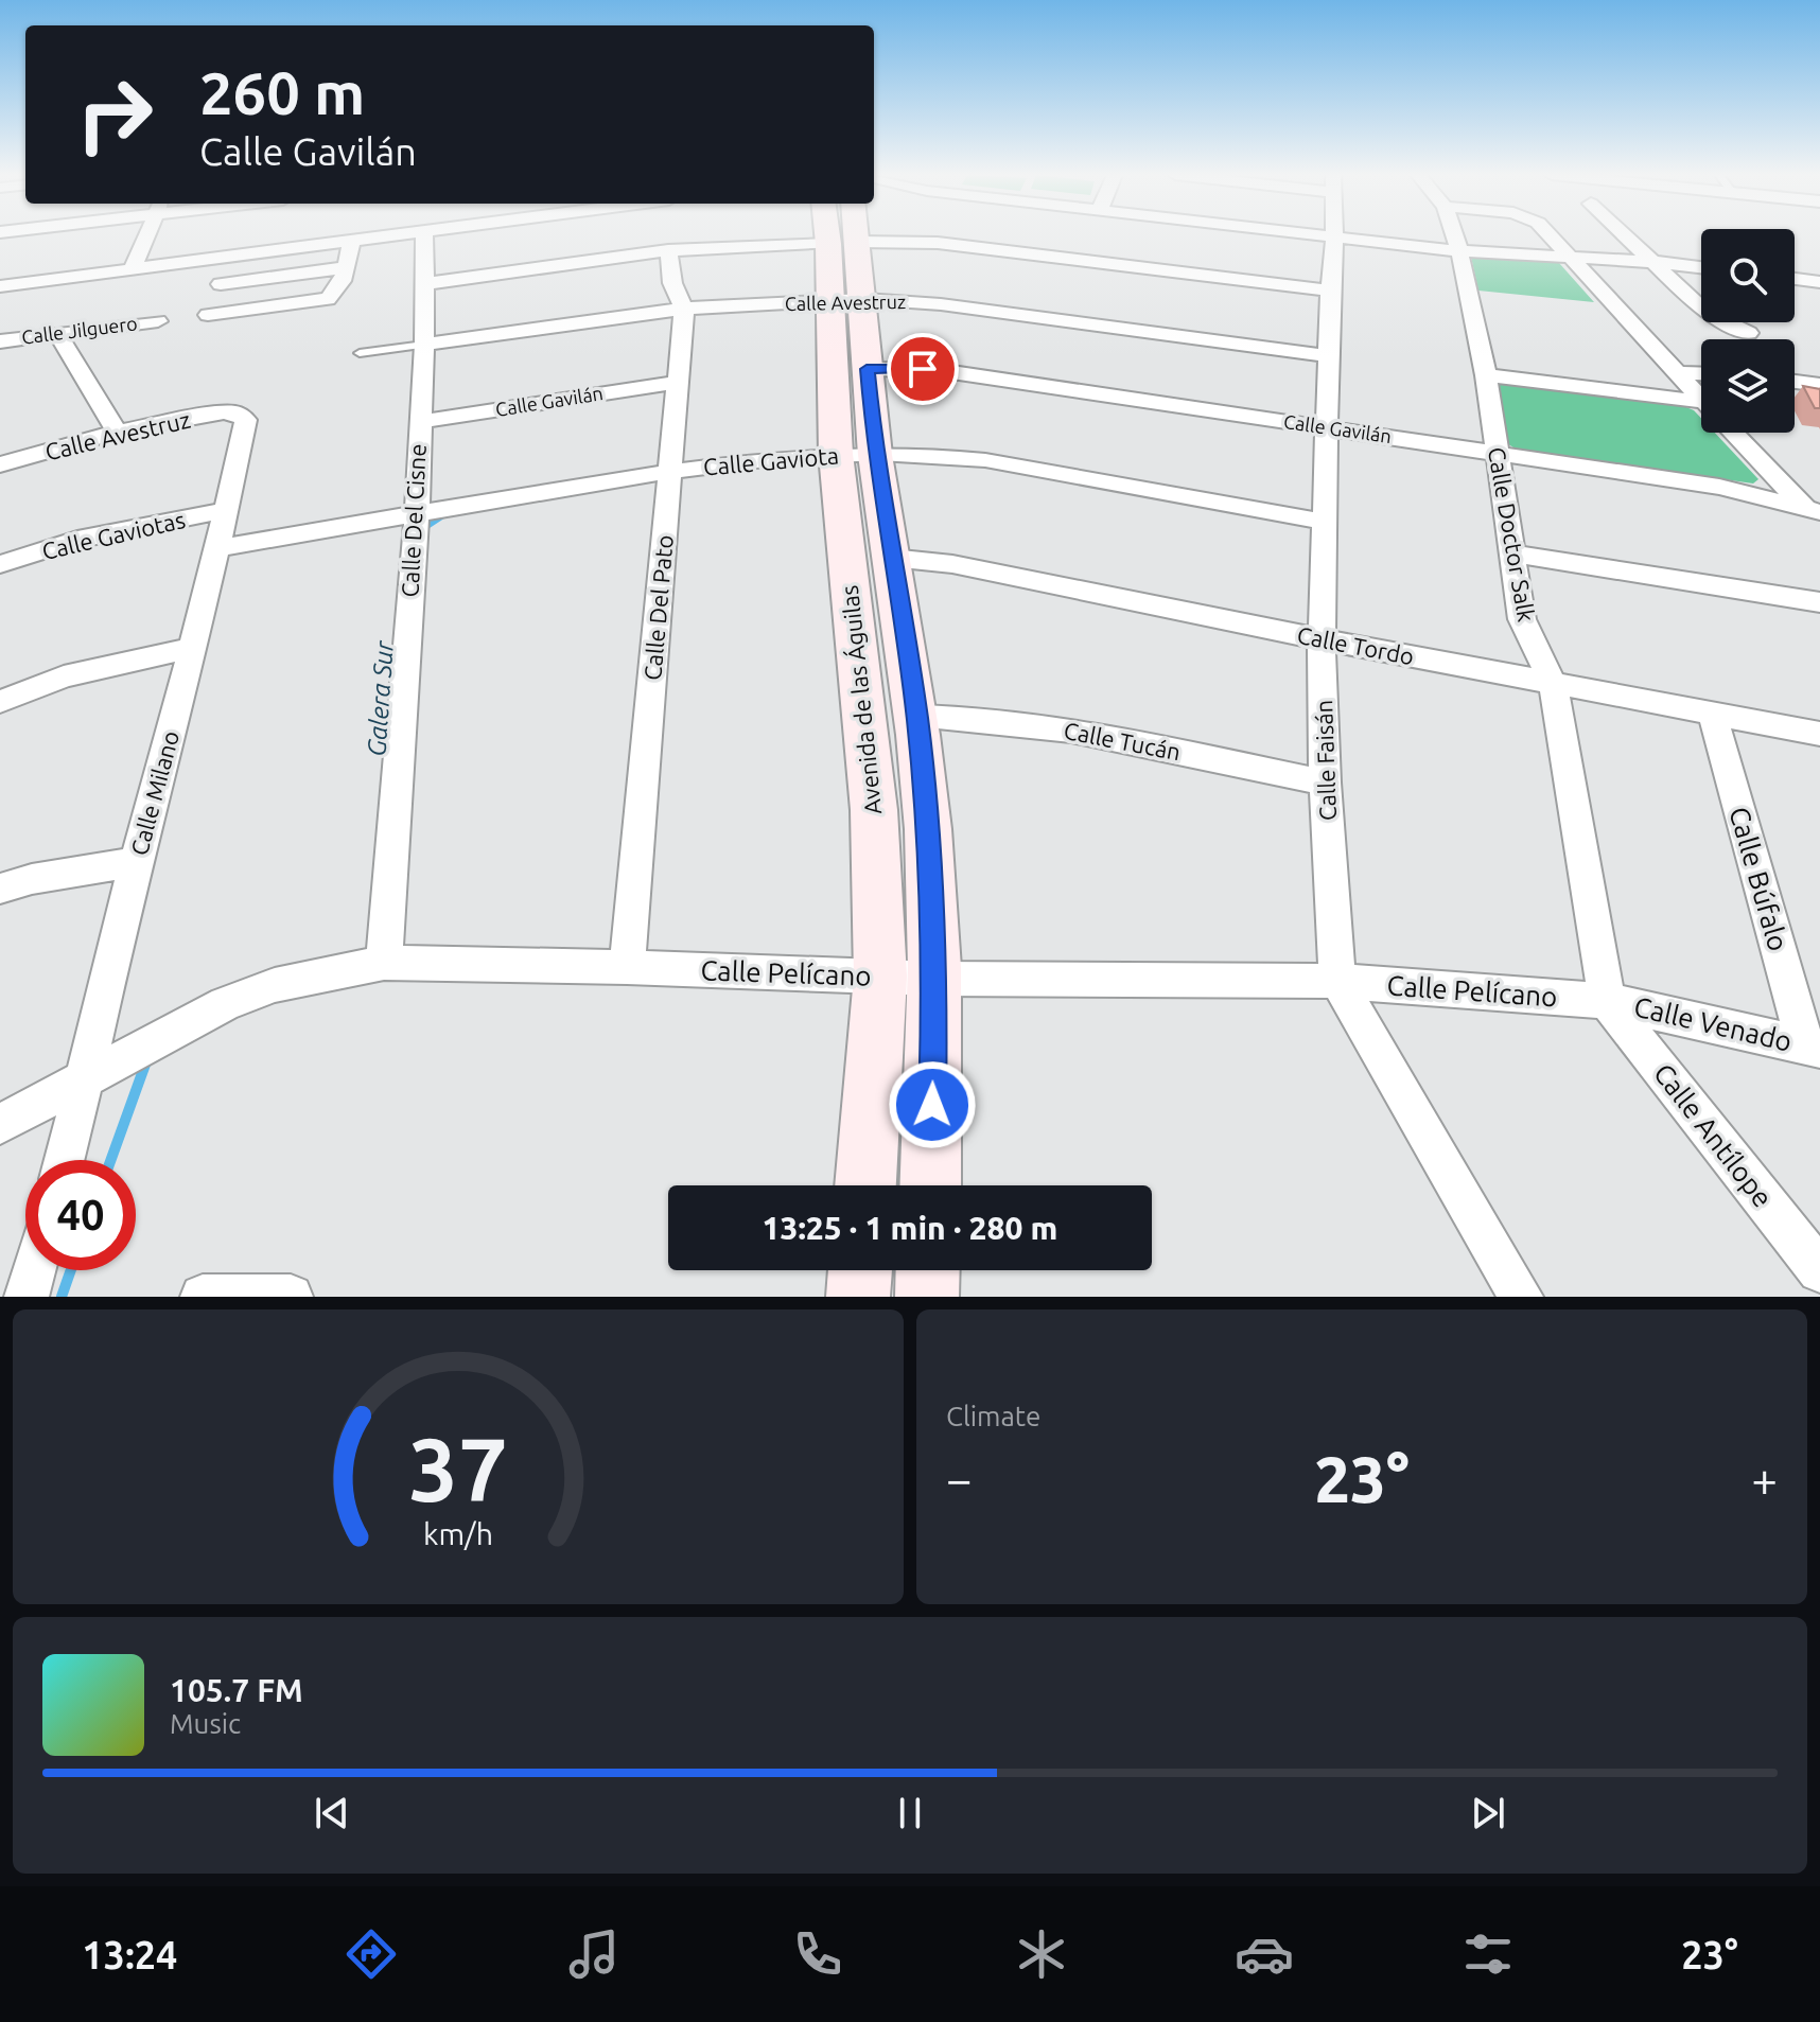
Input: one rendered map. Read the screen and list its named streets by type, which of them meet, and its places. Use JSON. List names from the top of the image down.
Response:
{
  "streets": {
    "street": [
      "Calle Avestruz",
      "Calle Jilguero",
      "Calle Gavilán",
      "Calle Gaviota",
      "Calle Del Cisne",
      "Calle Doctor Salk",
      "Calle Gaviotas",
      "Calle Del Pato",
      "Calle Tordo",
      "Avenida de las Águilas",
      "Calle Tucán",
      "Calle Faisán",
      "Calle Milano",
      "Calle Búfalo",
      "Calle Pelícano",
      "Calle Venado",
      "Calle Antílope"
    ]
  },
  "crossings": [
    ["Calle Avestruz", "Calle Del Cisne"],
    ["Calle Avestruz", "Calle Del Pato"],
    ["Calle Avestruz", "Avenida de las Águilas"],
    ["Calle Avestruz", "Calle Faisán"],
    ["Calle Avestruz", "Calle Milano"],
    ["Calle Gavilán", "Calle Del Cisne"],
    ["Calle Gavilán", "Calle Doctor Salk"],
    ["Calle Gavilán", "Calle Del Pato"],
    ["Calle Gavilán", "Avenida de las Águilas"],
    ["Calle Gavilán", "Calle Faisán"],
    ["Calle Gaviota", "Calle Del Cisne"],
    ["Calle Gaviota", "Calle Del Pato"],
    ["Calle Gaviota", "Avenida de las Águilas"],
    ["Calle Gaviota", "Calle Faisán"],
    ["Calle Gaviota", "Calle Milano"],
    ["Calle Del Cisne", "Calle Pelícano"],
    ["Calle Doctor Salk", "Calle Tordo"],
    ["Calle Doctor Salk", "Calle Pelícano"],
    ["Calle Doctor Salk", "Calle Venado"],
    ["Calle Doctor Salk", "Calle Antílope"],
    ["Calle Gaviotas", "Calle Milano"],
    ["Calle Del Pato", "Calle Pelícano"],
    ["Calle Tordo", "Avenida de las Águilas"],
    ["Calle Tordo", "Calle Faisán"],
    ["Calle Tordo", "Calle Búfalo"],
    ["Avenida de las Águilas", "Calle Tucán"],
    ["Avenida de las Águilas", "Calle Pelícano"],
    ["Calle Tucán", "Calle Faisán"],
    ["Calle Faisán", "Calle Pelícano"],
    ["Calle Milano", "Calle Pelícano"],
    ["Calle Búfalo", "Calle Venado"],
    ["Calle Pelícano", "Calle Venado"],
    ["Calle Pelícano", "Calle Antílope"],
    ["Calle Venado", "Calle Antílope"]
  ],
  "water": ["Galera Sur"],
  "page": {
    "turn": ["260 m", "Calle Gavilán"],
    "limit": "40",
    "trip": "13:25 · 1 min · 280 m",
    "tile": "Climate",
    "heat": ["−", "23°", "+"],
    "song": ["105.7 FM", "Music"],
    "tabs": ["13:24", "23°"],
    "gauge": ["37", "km/h"]
  }
}
